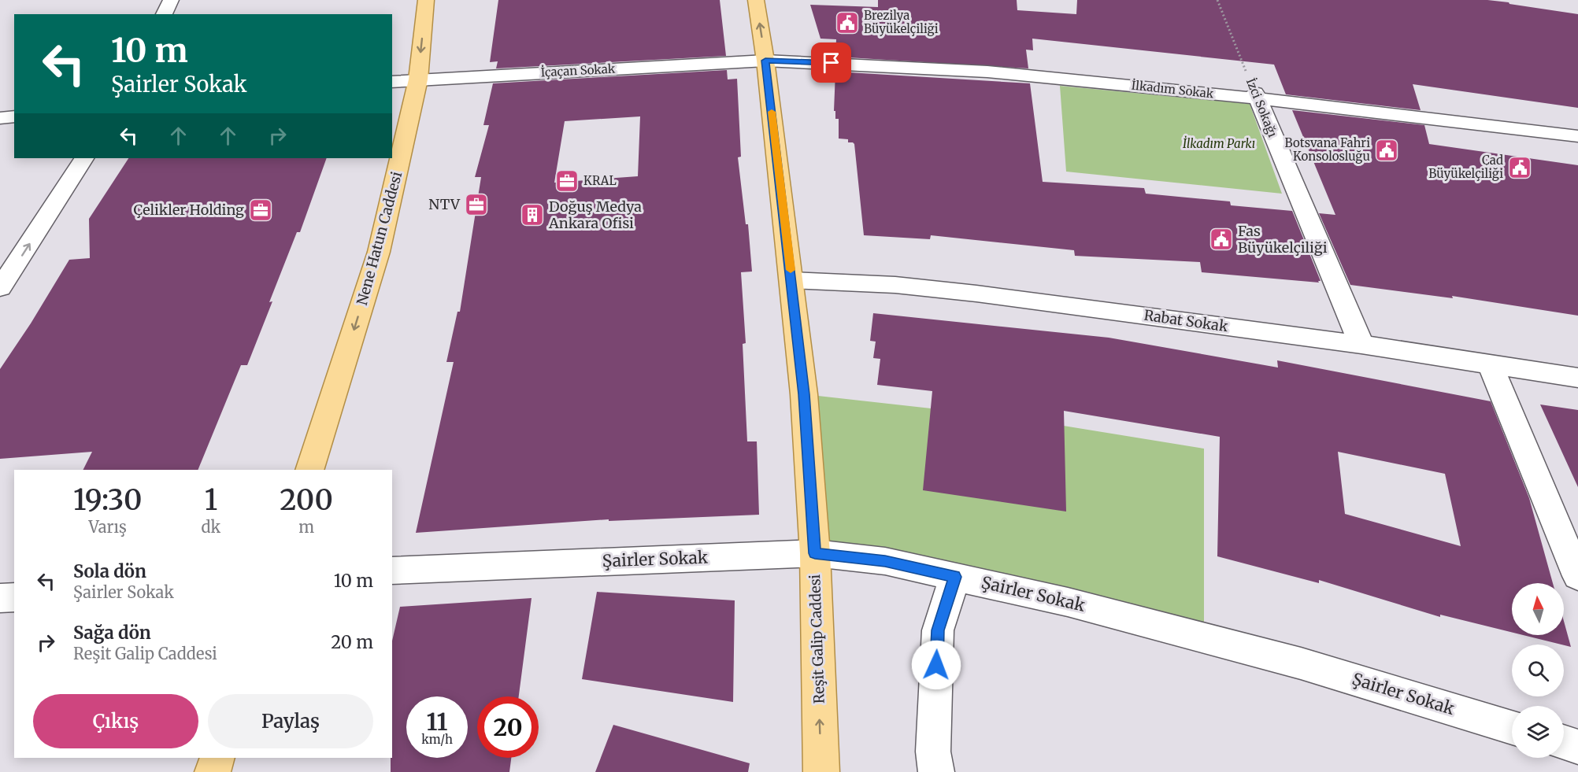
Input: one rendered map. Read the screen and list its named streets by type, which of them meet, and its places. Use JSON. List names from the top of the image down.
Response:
{
  "streets": {
    "main road": ["Nene Hatun Caddesi", "Reşit Galip Caddesi"],
    "street": [
      "İçaçan Sokak",
      "İlkadım Sokak",
      "İzci Sokağı",
      "Rabat Sokak",
      "Şairler Sokak"
    ]
  },
  "crossings": [
    ["İçaçan Sokak", "İlkadım Sokak"],
    ["İçaçan Sokak", "Nene Hatun Caddesi"],
    ["İçaçan Sokak", "Reşit Galip Caddesi"],
    ["İlkadım Sokak", "İzci Sokağı"],
    ["İlkadım Sokak", "Reşit Galip Caddesi"],
    ["İzci Sokağı", "Rabat Sokak"],
    ["Rabat Sokak", "Reşit Galip Caddesi"],
    ["Şairler Sokak", "Reşit Galip Caddesi"]
  ],
  "one_way": ["Nene Hatun Caddesi", "Reşit Galip Caddesi"],
  "parks": ["İlkadım Parkı"],
  "places": {
    "public building": [
      "Brezilya Büyükelçiliği",
      "Botsvana Fahri Konsolosluğu",
      "Çad Büyükelçiliği",
      "Fas Büyükelçiliği"
    ],
    "office": ["KRAL", "NTV", "Çelikler Holding"],
    "building": ["Doğuş Medya Ankara Ofisi"]
  },
  "north": "top",
  "page": {
    "turn": ["10 m", "Şairler Sokak"],
    "eta": [
      "19:30",
      "Varış",
      "1",
      "dk",
      "200",
      "m"
    ],
    "list": [
      {
        "name": "Sola dön",
        "note": "Şairler Sokak",
        "value": "10 m"
      },
      {
        "name": "Sağa dön",
        "note": "Reşit Galip Caddesi",
        "value": "20 m"
      }
    ],
    "buttons": ["Çıkış", "Paylaş"],
    "speed": "11 km/h",
    "limit": "20"
  }
}
